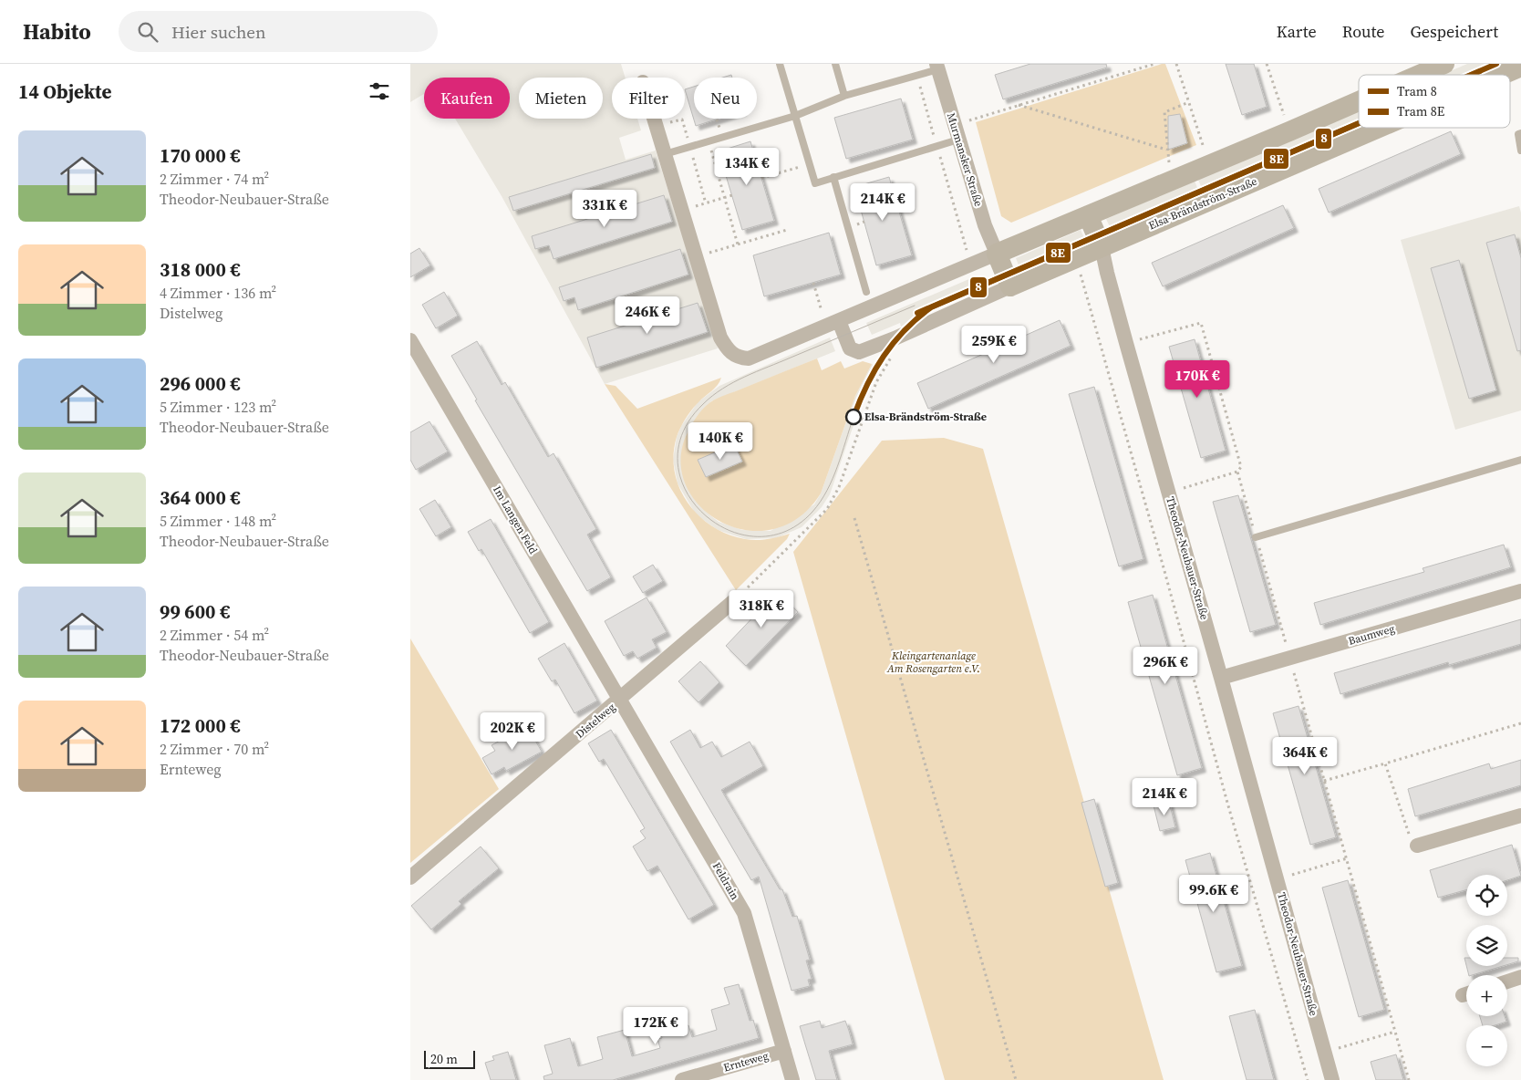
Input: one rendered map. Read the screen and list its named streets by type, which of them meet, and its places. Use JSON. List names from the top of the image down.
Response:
{
  "streets": {
    "street": [
      "Murmansker Straße",
      "Elsa-Brändström-Straße",
      "Im Langen Feld",
      "Theodor-Neubauer-Straße",
      "Baumweg",
      "Distelweg",
      "Feldrain",
      "Ernteweg"
    ]
  },
  "crossings": [
    ["Elsa-Brändström-Straße", "Theodor-Neubauer-Straße"],
    ["Im Langen Feld", "Distelweg"],
    ["Im Langen Feld", "Feldrain"],
    ["Theodor-Neubauer-Straße", "Baumweg"],
    ["Distelweg", "Feldrain"],
    ["Feldrain", "Ernteweg"]
  ],
  "parks": ["Kleingartenanlage Am Rosengarten e.V."],
  "places": ["Elsa-Brändström-Straße"],
  "lines": ["tram line 8", "tram line 8E"],
  "legend": ["Tram 8", "Tram 8E"],
  "scale_bar": "20 m",
  "page": {
    "header": "Habito",
    "search": "Hier suchen",
    "nav": ["Karte", "Route", "Gespeichert"],
    "heading": "14 Objekte",
    "chip": [
      "Kaufen",
      "Mieten",
      "Filter",
      "Neu"
    ],
    "list": [
      {
        "name": "170 000 €",
        "note": "2 Zimmer · 74 m² · Theodor-Neubauer-Straße"
      },
      {
        "name": "318 000 €",
        "note": "4 Zimmer · 136 m² · Distelweg"
      },
      {
        "name": "296 000 €",
        "note": "5 Zimmer · 123 m² · Theodor-Neubauer-Straße"
      },
      {
        "name": "364 000 €",
        "note": "5 Zimmer · 148 m² · Theodor-Neubauer-Straße"
      },
      {
        "name": "99 600 €",
        "note": "2 Zimmer · 54 m² · Theodor-Neubauer-Straße"
      },
      {
        "name": "172 000 €",
        "note": "2 Zimmer · 70 m² · Ernteweg"
      }
    ],
    "price": [
      "134K €",
      "214K €",
      "331K €",
      "246K €",
      "259K €",
      "170K €",
      "140K €",
      "318K €",
      "296K €",
      "202K €",
      "364K €",
      "214K €",
      "99.6K €",
      "172K €"
    ],
    "map_buttons": ["+", "−"],
    "scale": "20 m"
  }
}
